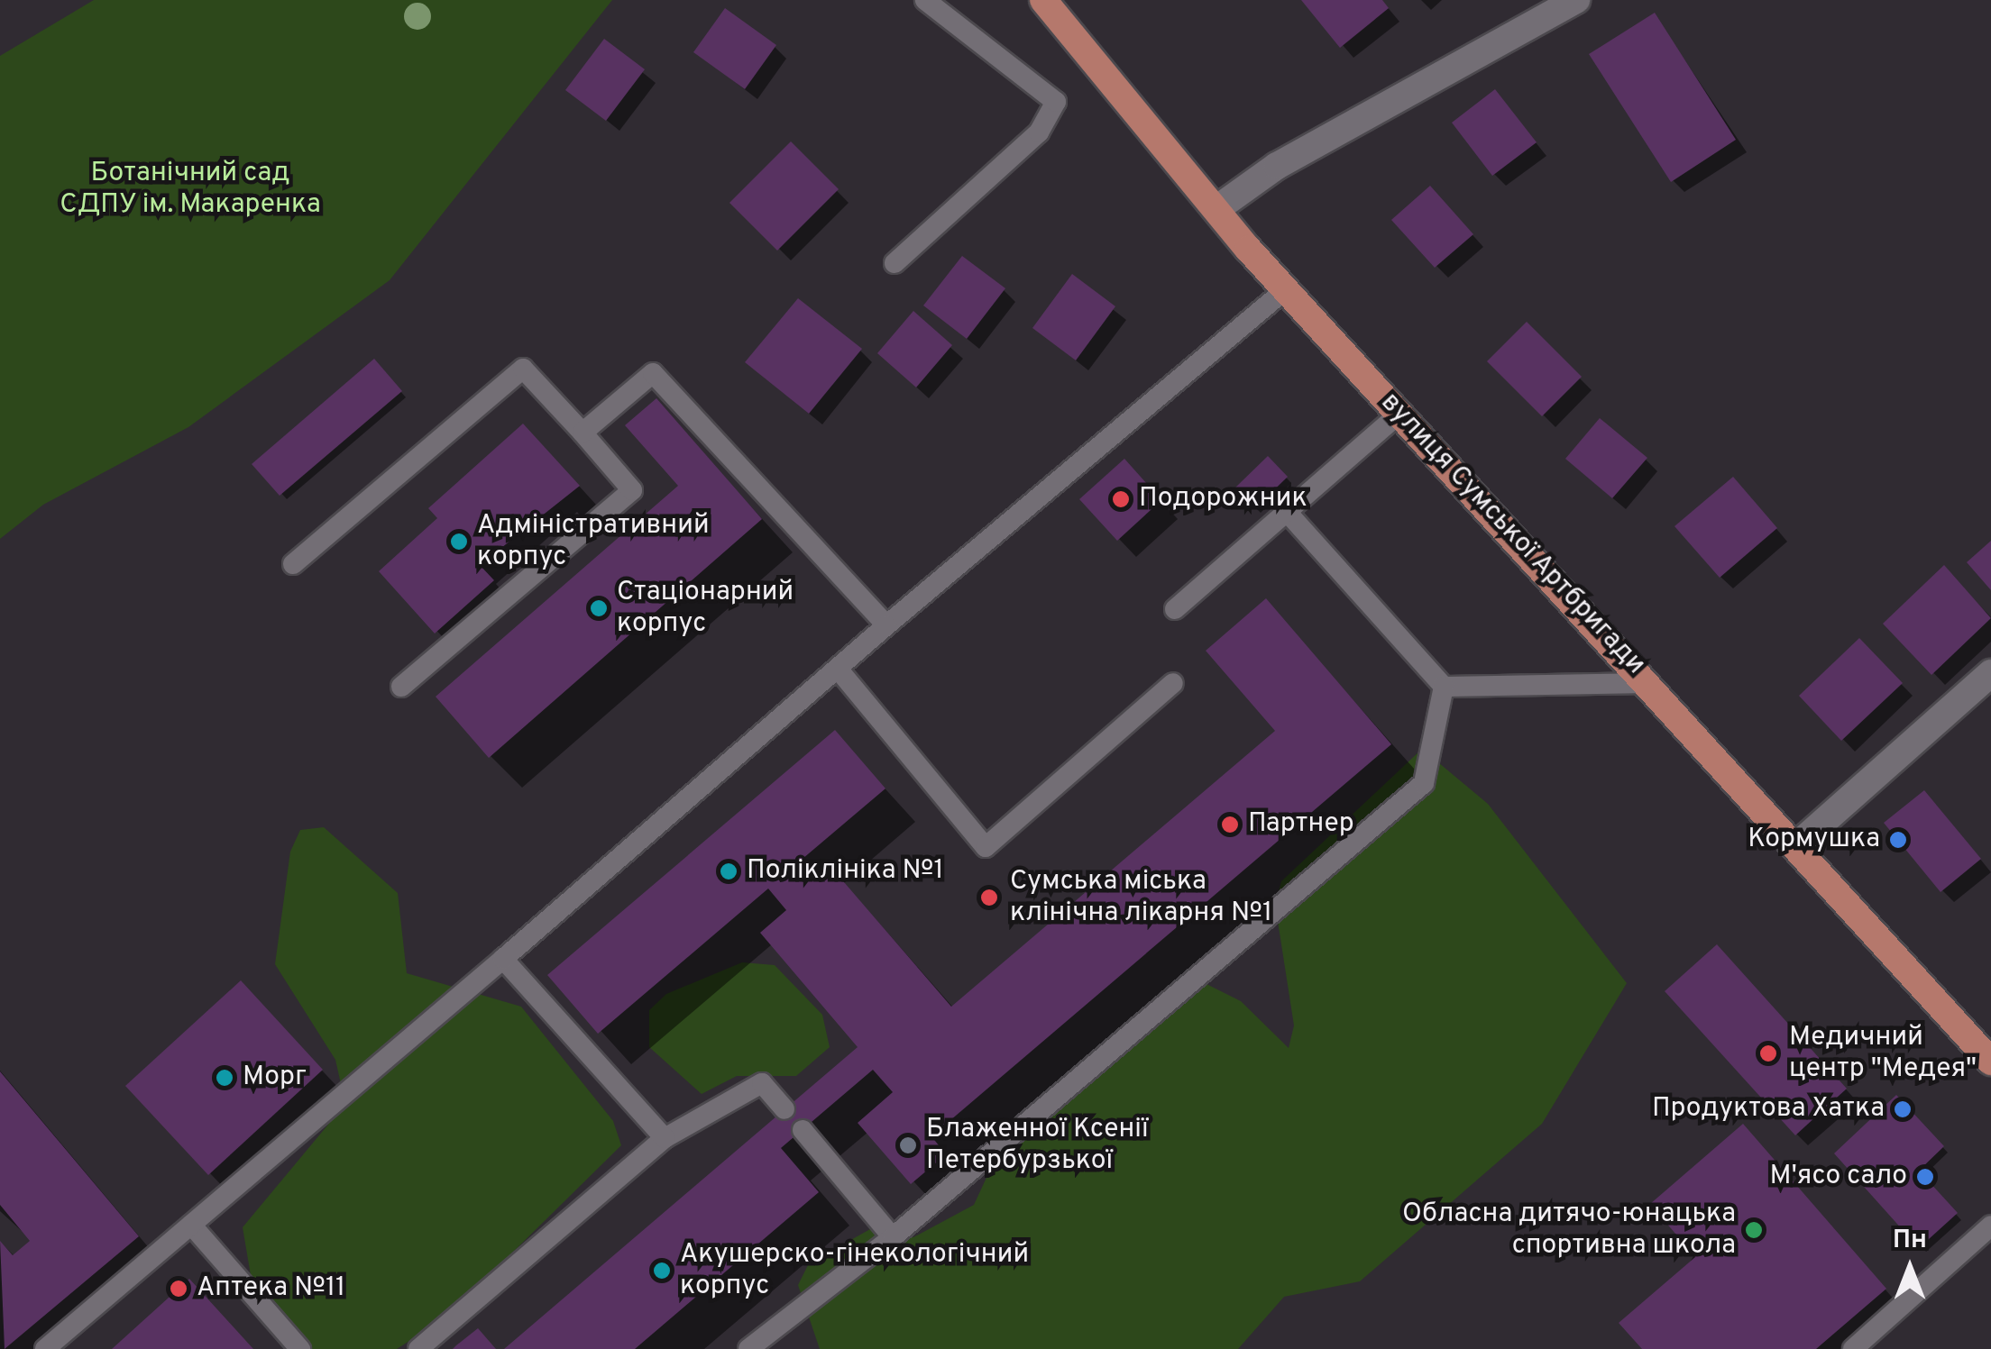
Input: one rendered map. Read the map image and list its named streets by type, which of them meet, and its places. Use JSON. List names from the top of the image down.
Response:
{
  "streets": {
    "main road": ["вулиця Сумської Артбригади"]
  },
  "parks": ["Ботанічний сад СДПУ ім. Макаренка"],
  "places": [
    "Подорожник",
    "Адміністративний корпус",
    "Стаціонарний корпус",
    "Партнер",
    "Кормушка",
    "Поліклініка №1",
    "Сумська міська клінічна лікарня №1",
    "Медичний центр \"Медея\"",
    "Морг",
    "Продуктова Хатка",
    "Блаженної Ксенії Петербурзької",
    "М'ясо сало",
    "Обласна дитячо-юнацька спортивна школа",
    "Акушерско-гінекологічний корпус",
    "Аптека №11"
  ],
  "north": "top"
}
